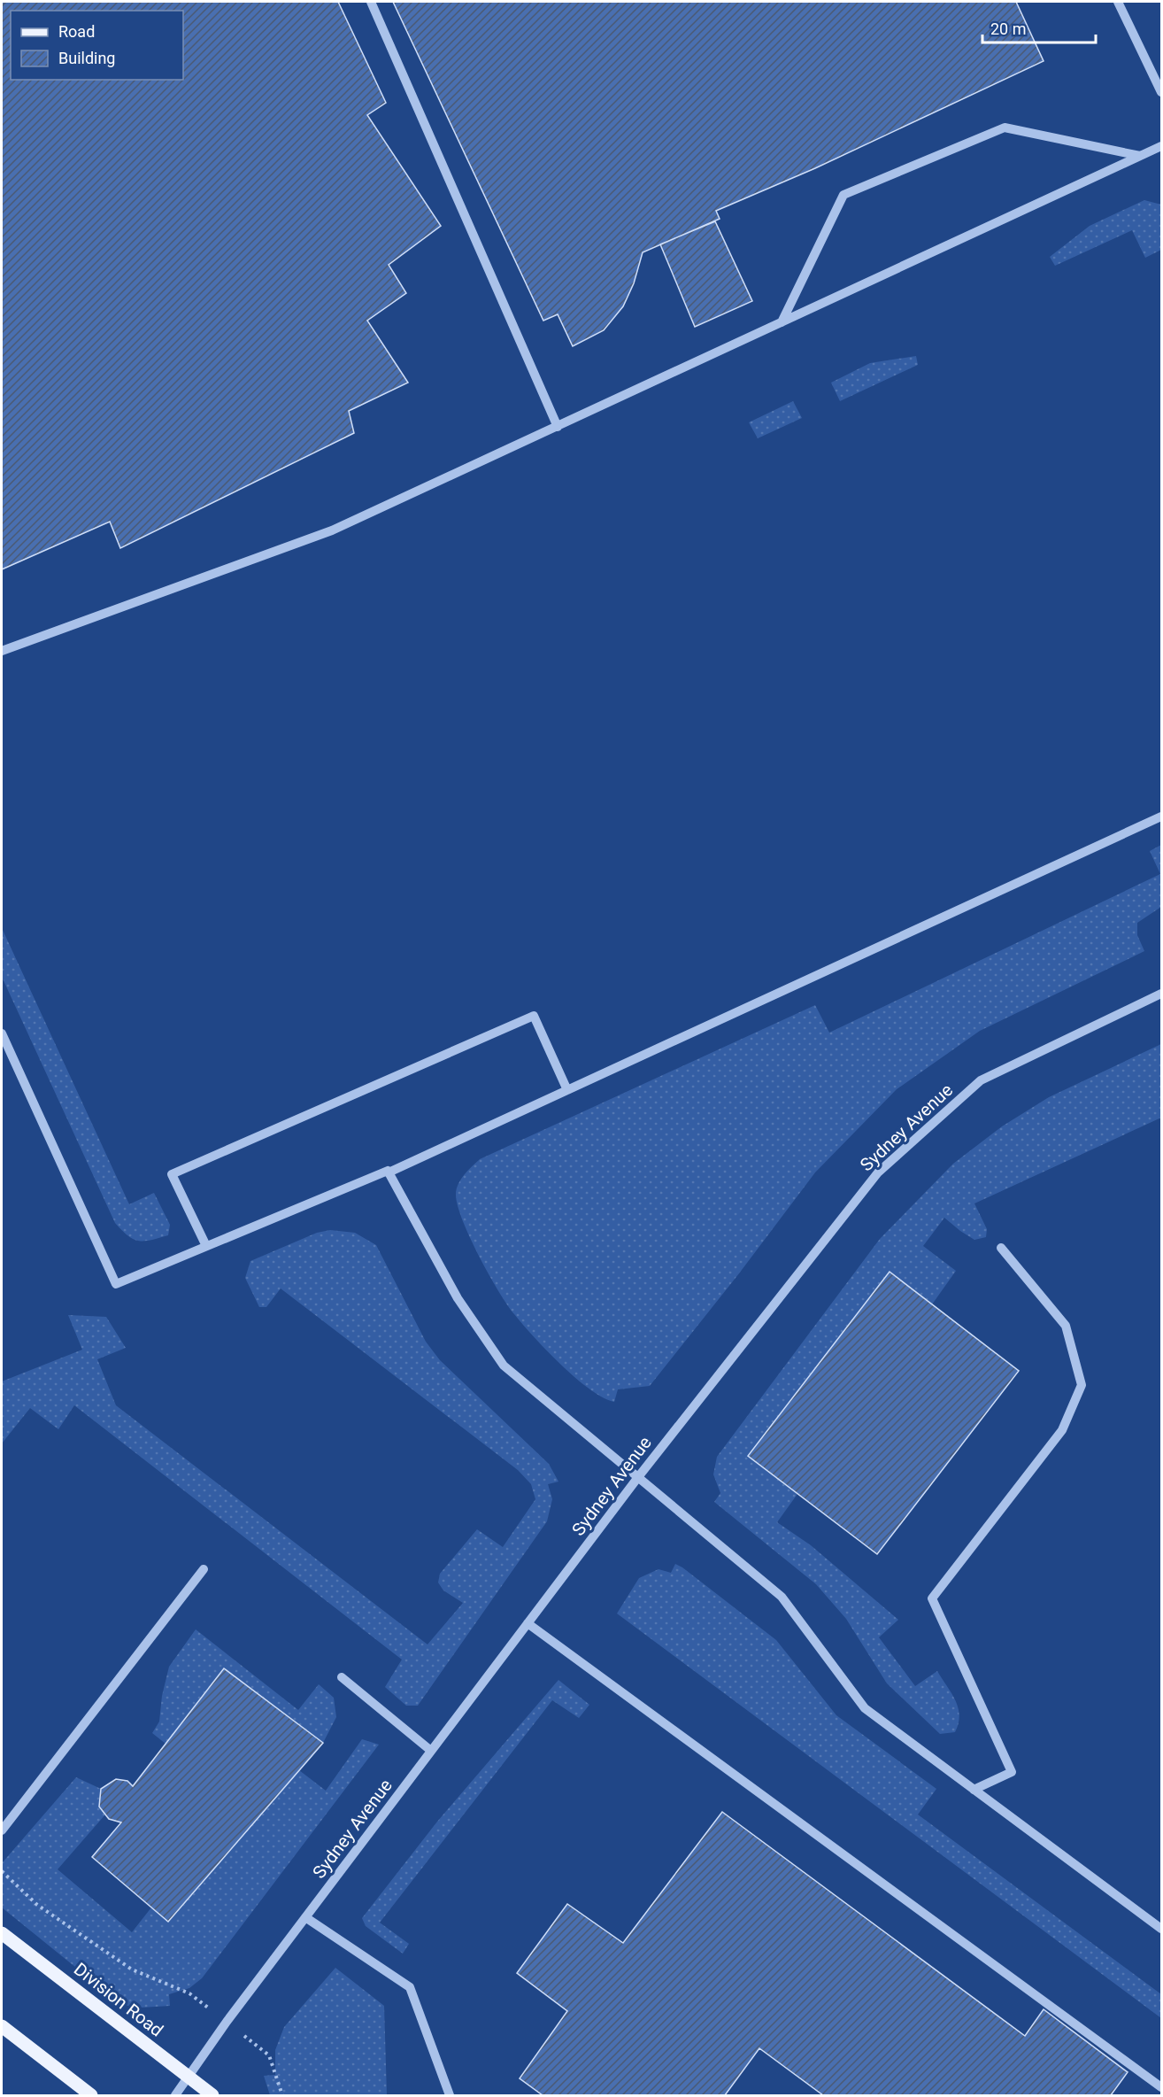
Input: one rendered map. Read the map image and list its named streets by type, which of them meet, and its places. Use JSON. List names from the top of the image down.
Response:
{
  "streets": {
    "main road": ["Division Road"],
    "street": ["Sydney Avenue"]
  },
  "crossings": [
    ["Sydney Avenue", "Division Road"]
  ],
  "legend": ["Road", "Building"],
  "scale_bar": "20 m"
}
